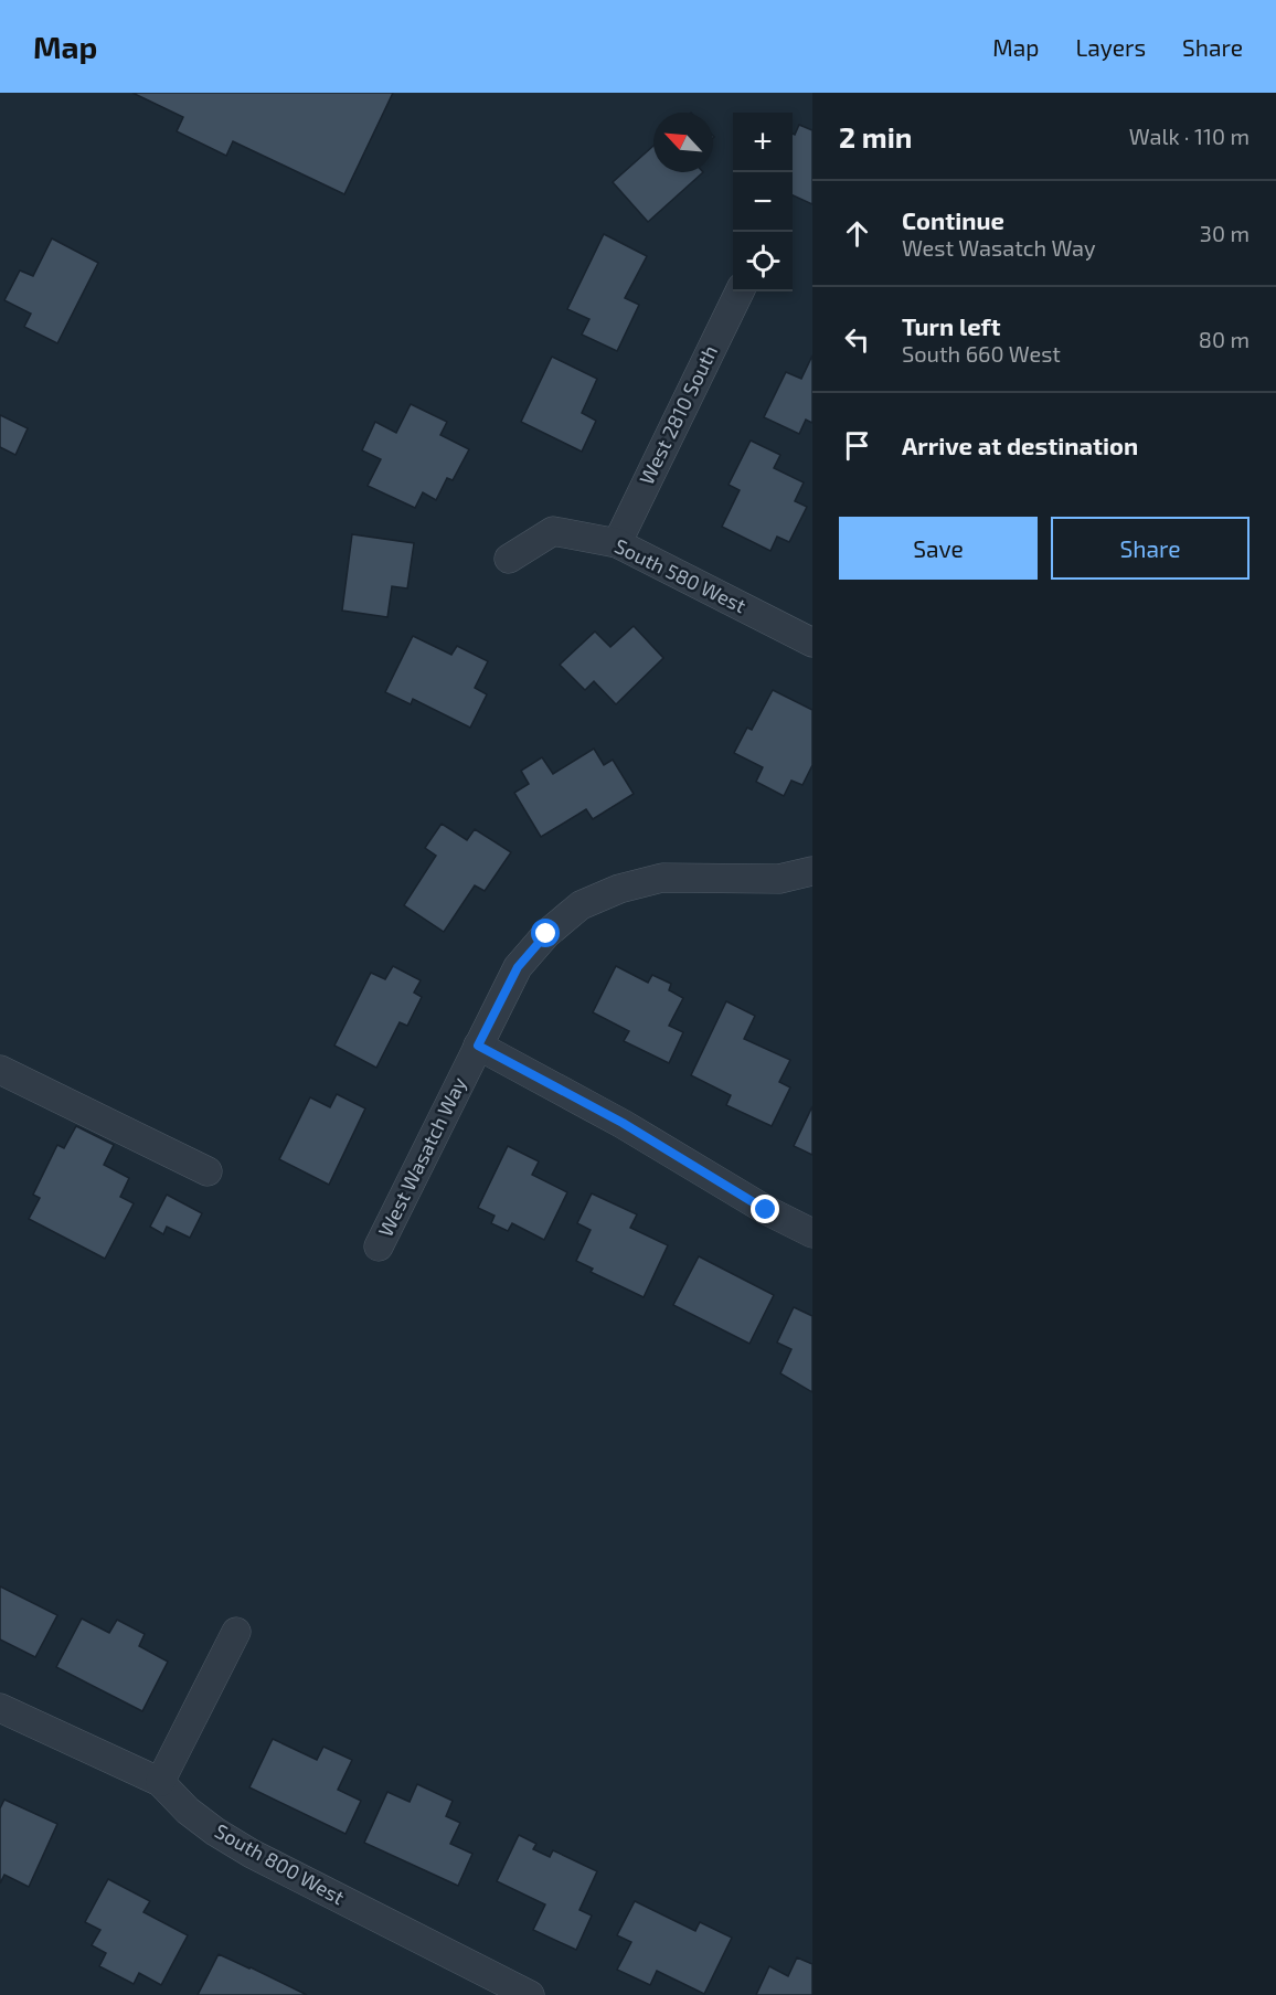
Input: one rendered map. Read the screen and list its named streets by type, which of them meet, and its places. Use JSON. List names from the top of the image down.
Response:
{
  "streets": {
    "street": [
      "West 2810 South",
      "South 580 West",
      "West Wasatch Way",
      "South 800 West"
    ]
  },
  "crossings": [
    ["West 2810 South", "South 580 West"]
  ],
  "north": "top left",
  "page": {
    "header": "Map",
    "nav": ["Map", "Layers", "Share"],
    "heading": ["2 min", "Walk · 110 m"],
    "map_buttons": ["+", "−"],
    "list": [
      ["Continue", "West Wasatch Way", "30 m"],
      ["Turn left", "South 660 West", "80 m"],
      "Arrive at destination"
    ],
    "buttons": ["Save", "Share"]
  }
}
